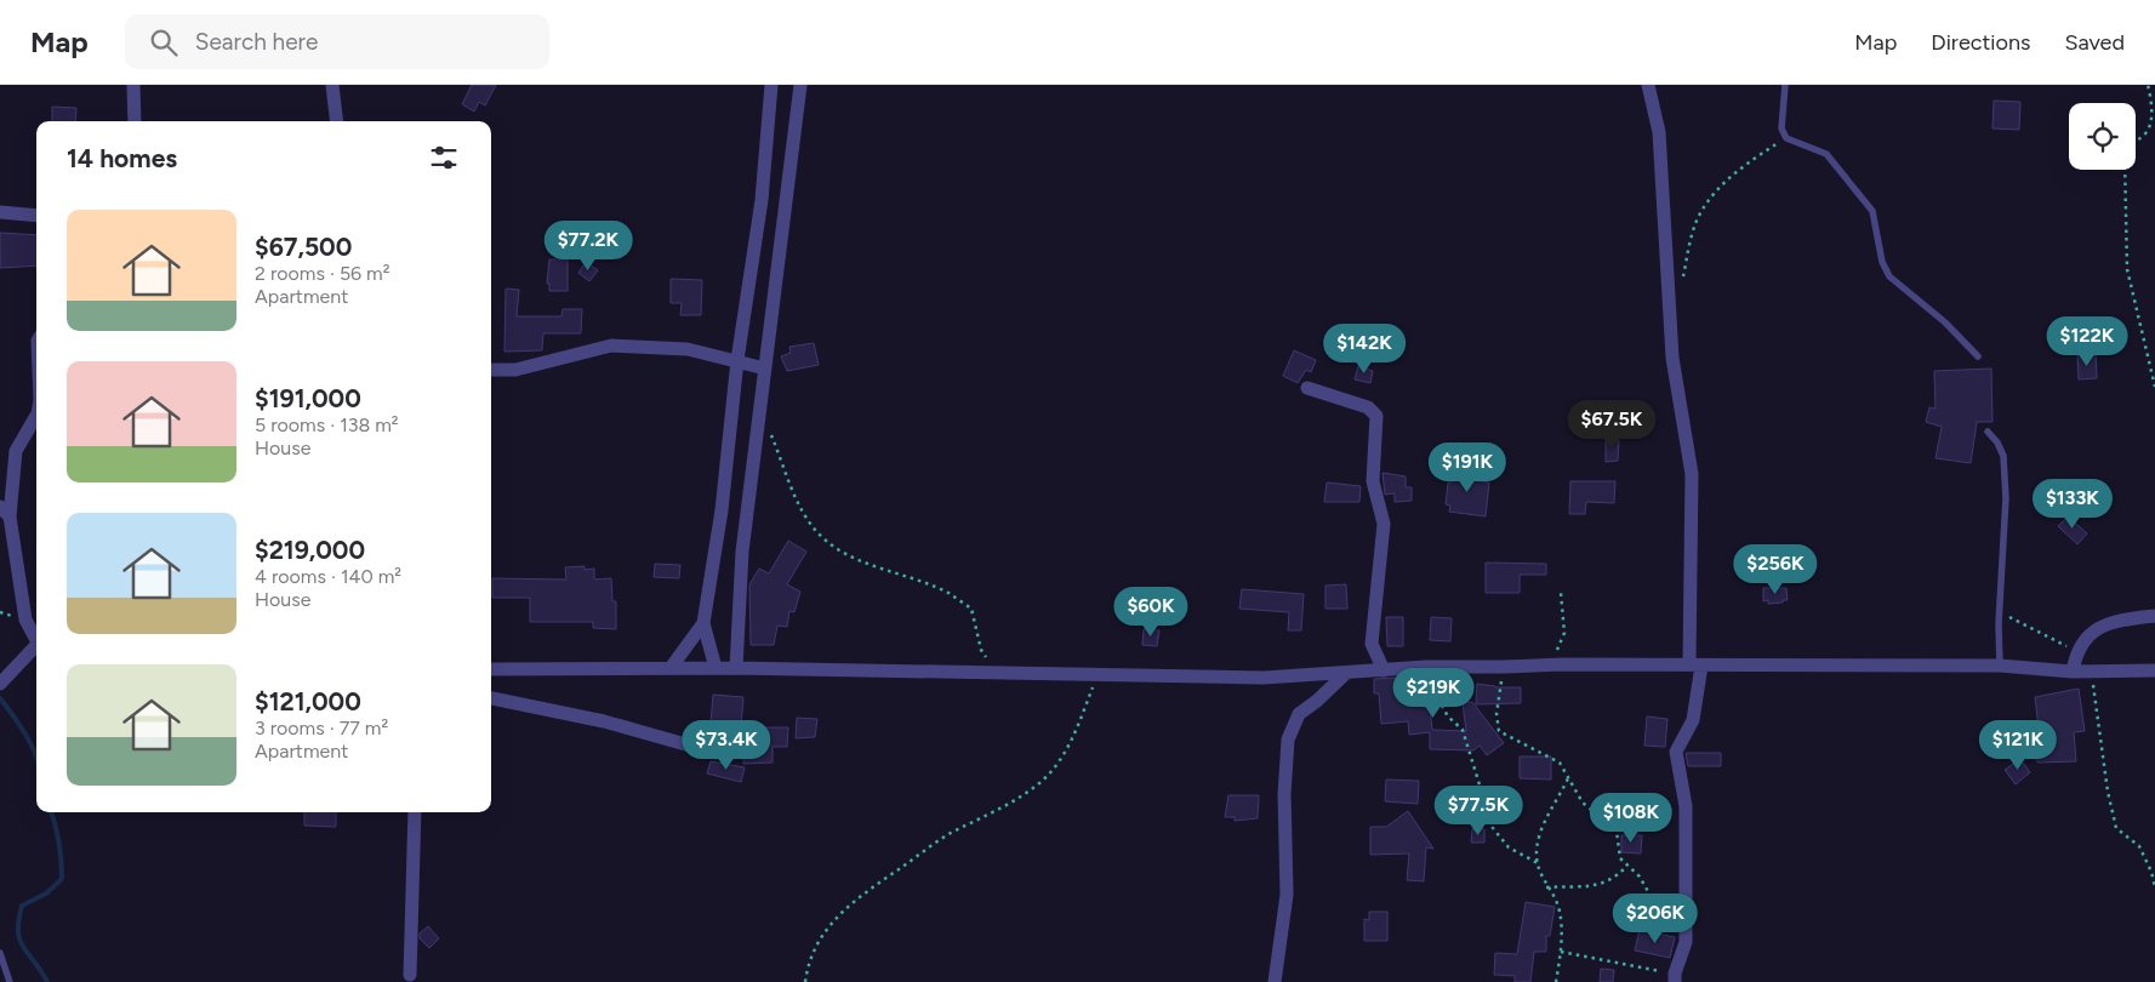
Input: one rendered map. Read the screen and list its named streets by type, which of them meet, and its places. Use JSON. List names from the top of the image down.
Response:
{
  "page": {
    "header": "Map",
    "search": "Search here",
    "nav": ["Map", "Directions", "Saved"],
    "heading": "14 homes",
    "list": [
      {
        "name": "$67,500",
        "note": "2 rooms · 56 m² · Apartment"
      },
      {
        "name": "$191,000",
        "note": "5 rooms · 138 m² · House"
      },
      {
        "name": "$219,000",
        "note": "4 rooms · 140 m² · House"
      },
      {
        "name": "$121,000",
        "note": "3 rooms · 77 m² · Apartment"
      }
    ],
    "price": [
      "$77.2K",
      "$122K",
      "$142K",
      "$67.5K",
      "$191K",
      "$133K",
      "$256K",
      "$60K",
      "$219K",
      "$73.4K",
      "$121K",
      "$77.5K",
      "$108K",
      "$206K"
    ]
  }
}
